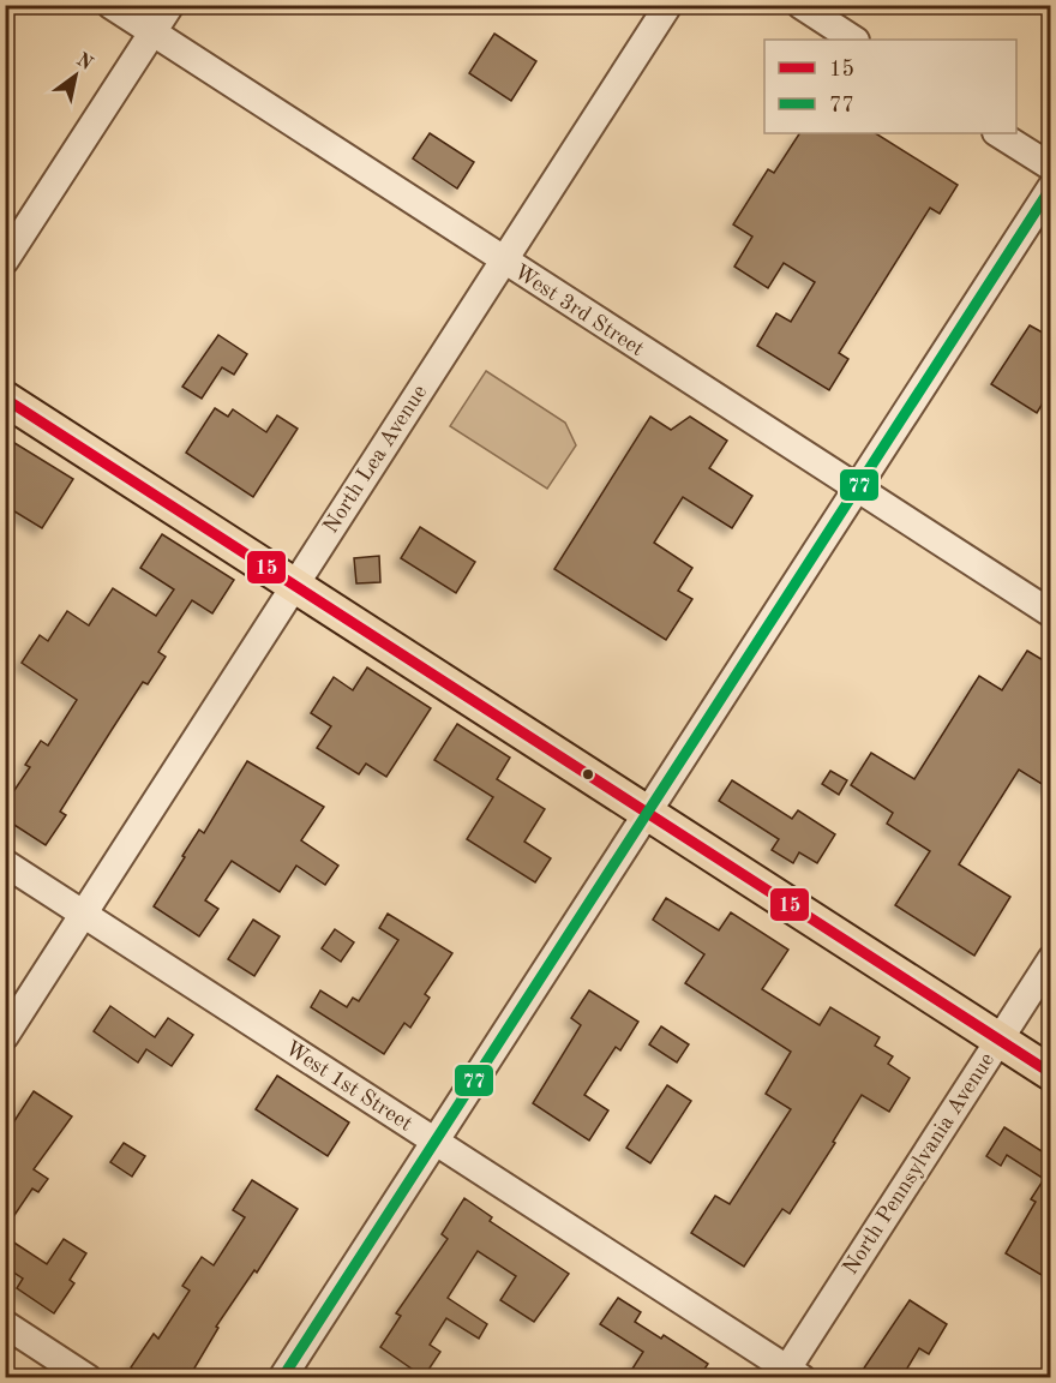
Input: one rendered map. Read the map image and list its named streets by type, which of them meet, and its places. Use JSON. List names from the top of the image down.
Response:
{
  "streets": {
    "street": [
      "West 3rd Street",
      "North Lea Avenue",
      "West 1st Street",
      "North Pennsylvania Avenue"
    ]
  },
  "crossings": [
    ["West 3rd Street", "North Lea Avenue"],
    ["North Lea Avenue", "West 1st Street"],
    ["West 1st Street", "North Pennsylvania Avenue"]
  ],
  "lines": ["transit line 77", "transit line 15"],
  "legend": ["15", "77"],
  "north": "top right"
}
